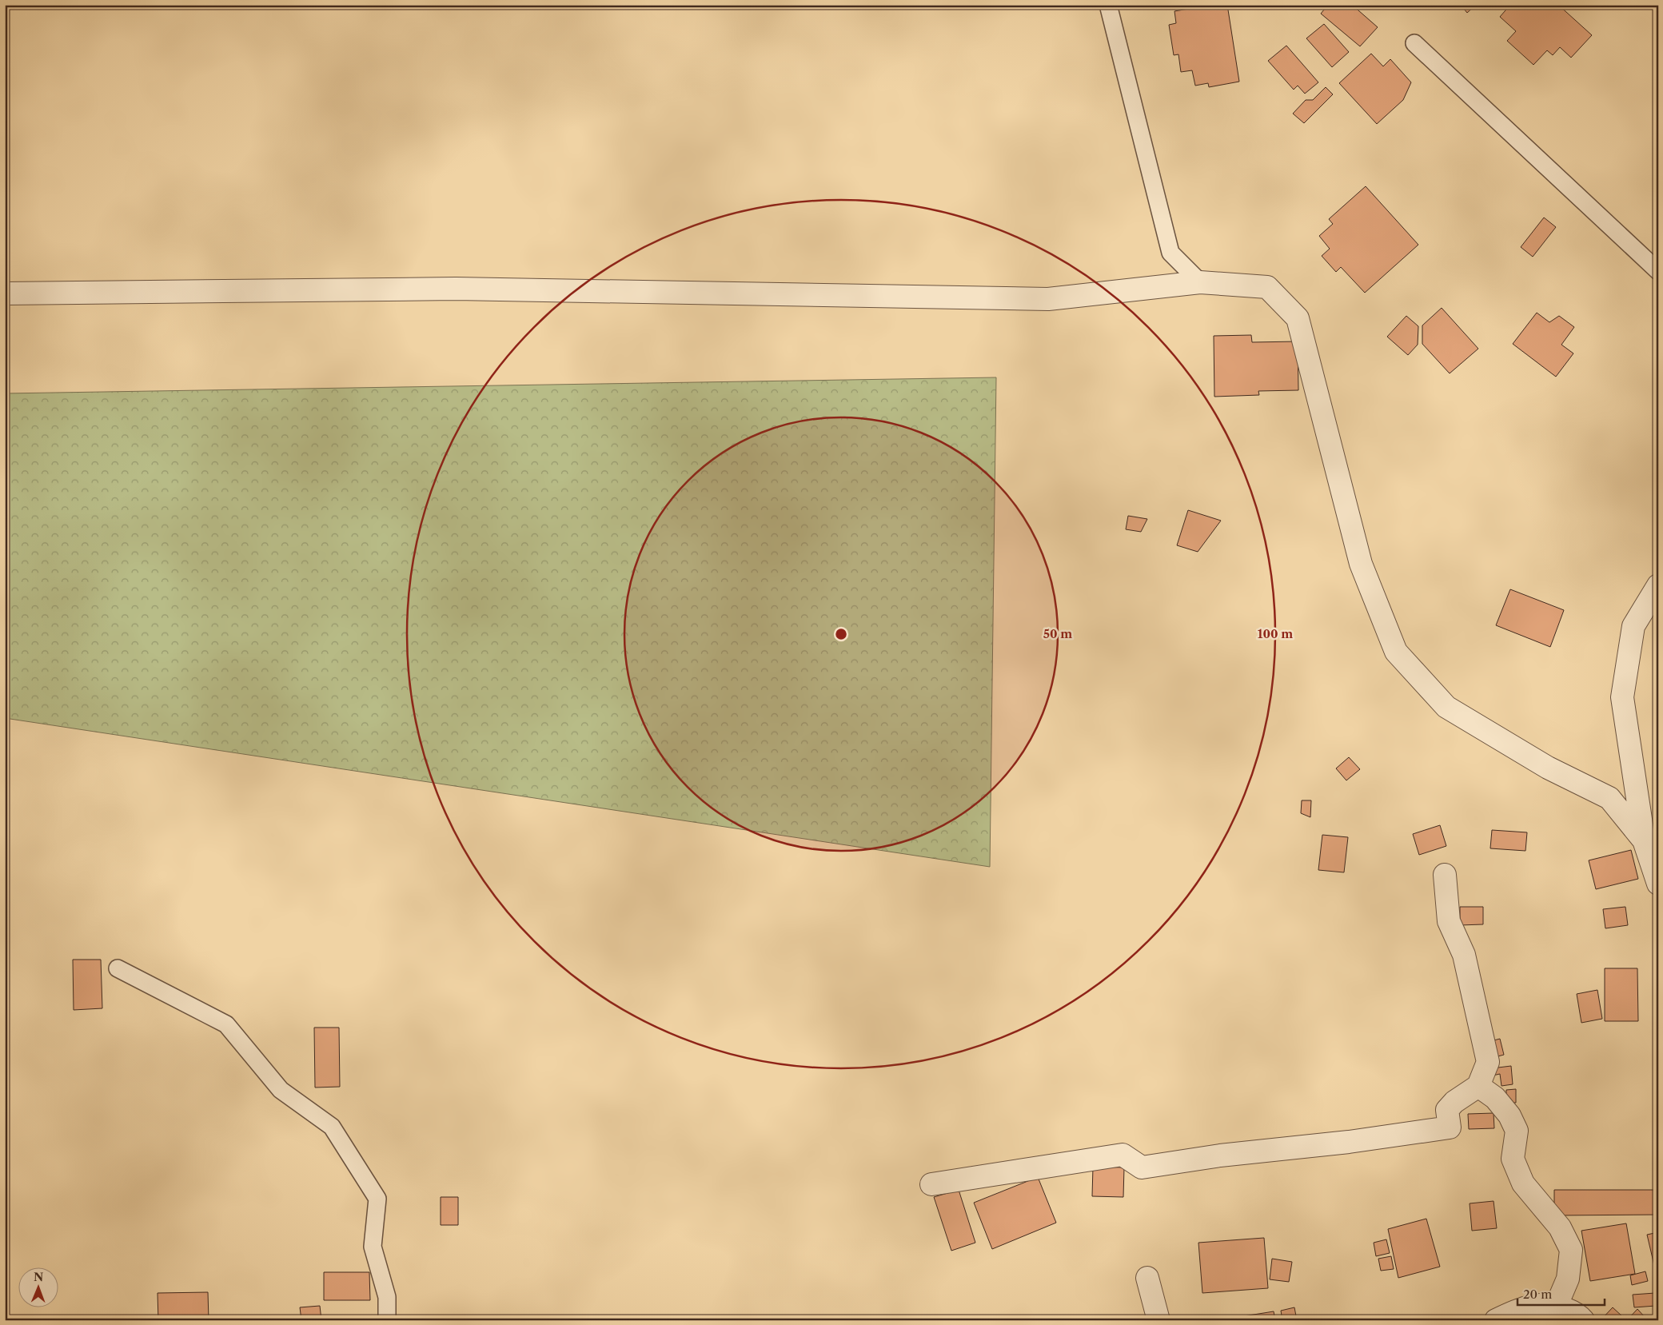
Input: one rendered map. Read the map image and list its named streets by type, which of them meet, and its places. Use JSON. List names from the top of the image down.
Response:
{
  "scale_bar": "20 m",
  "north": "top",
  "rings": ["50 m", "100 m"]
}
